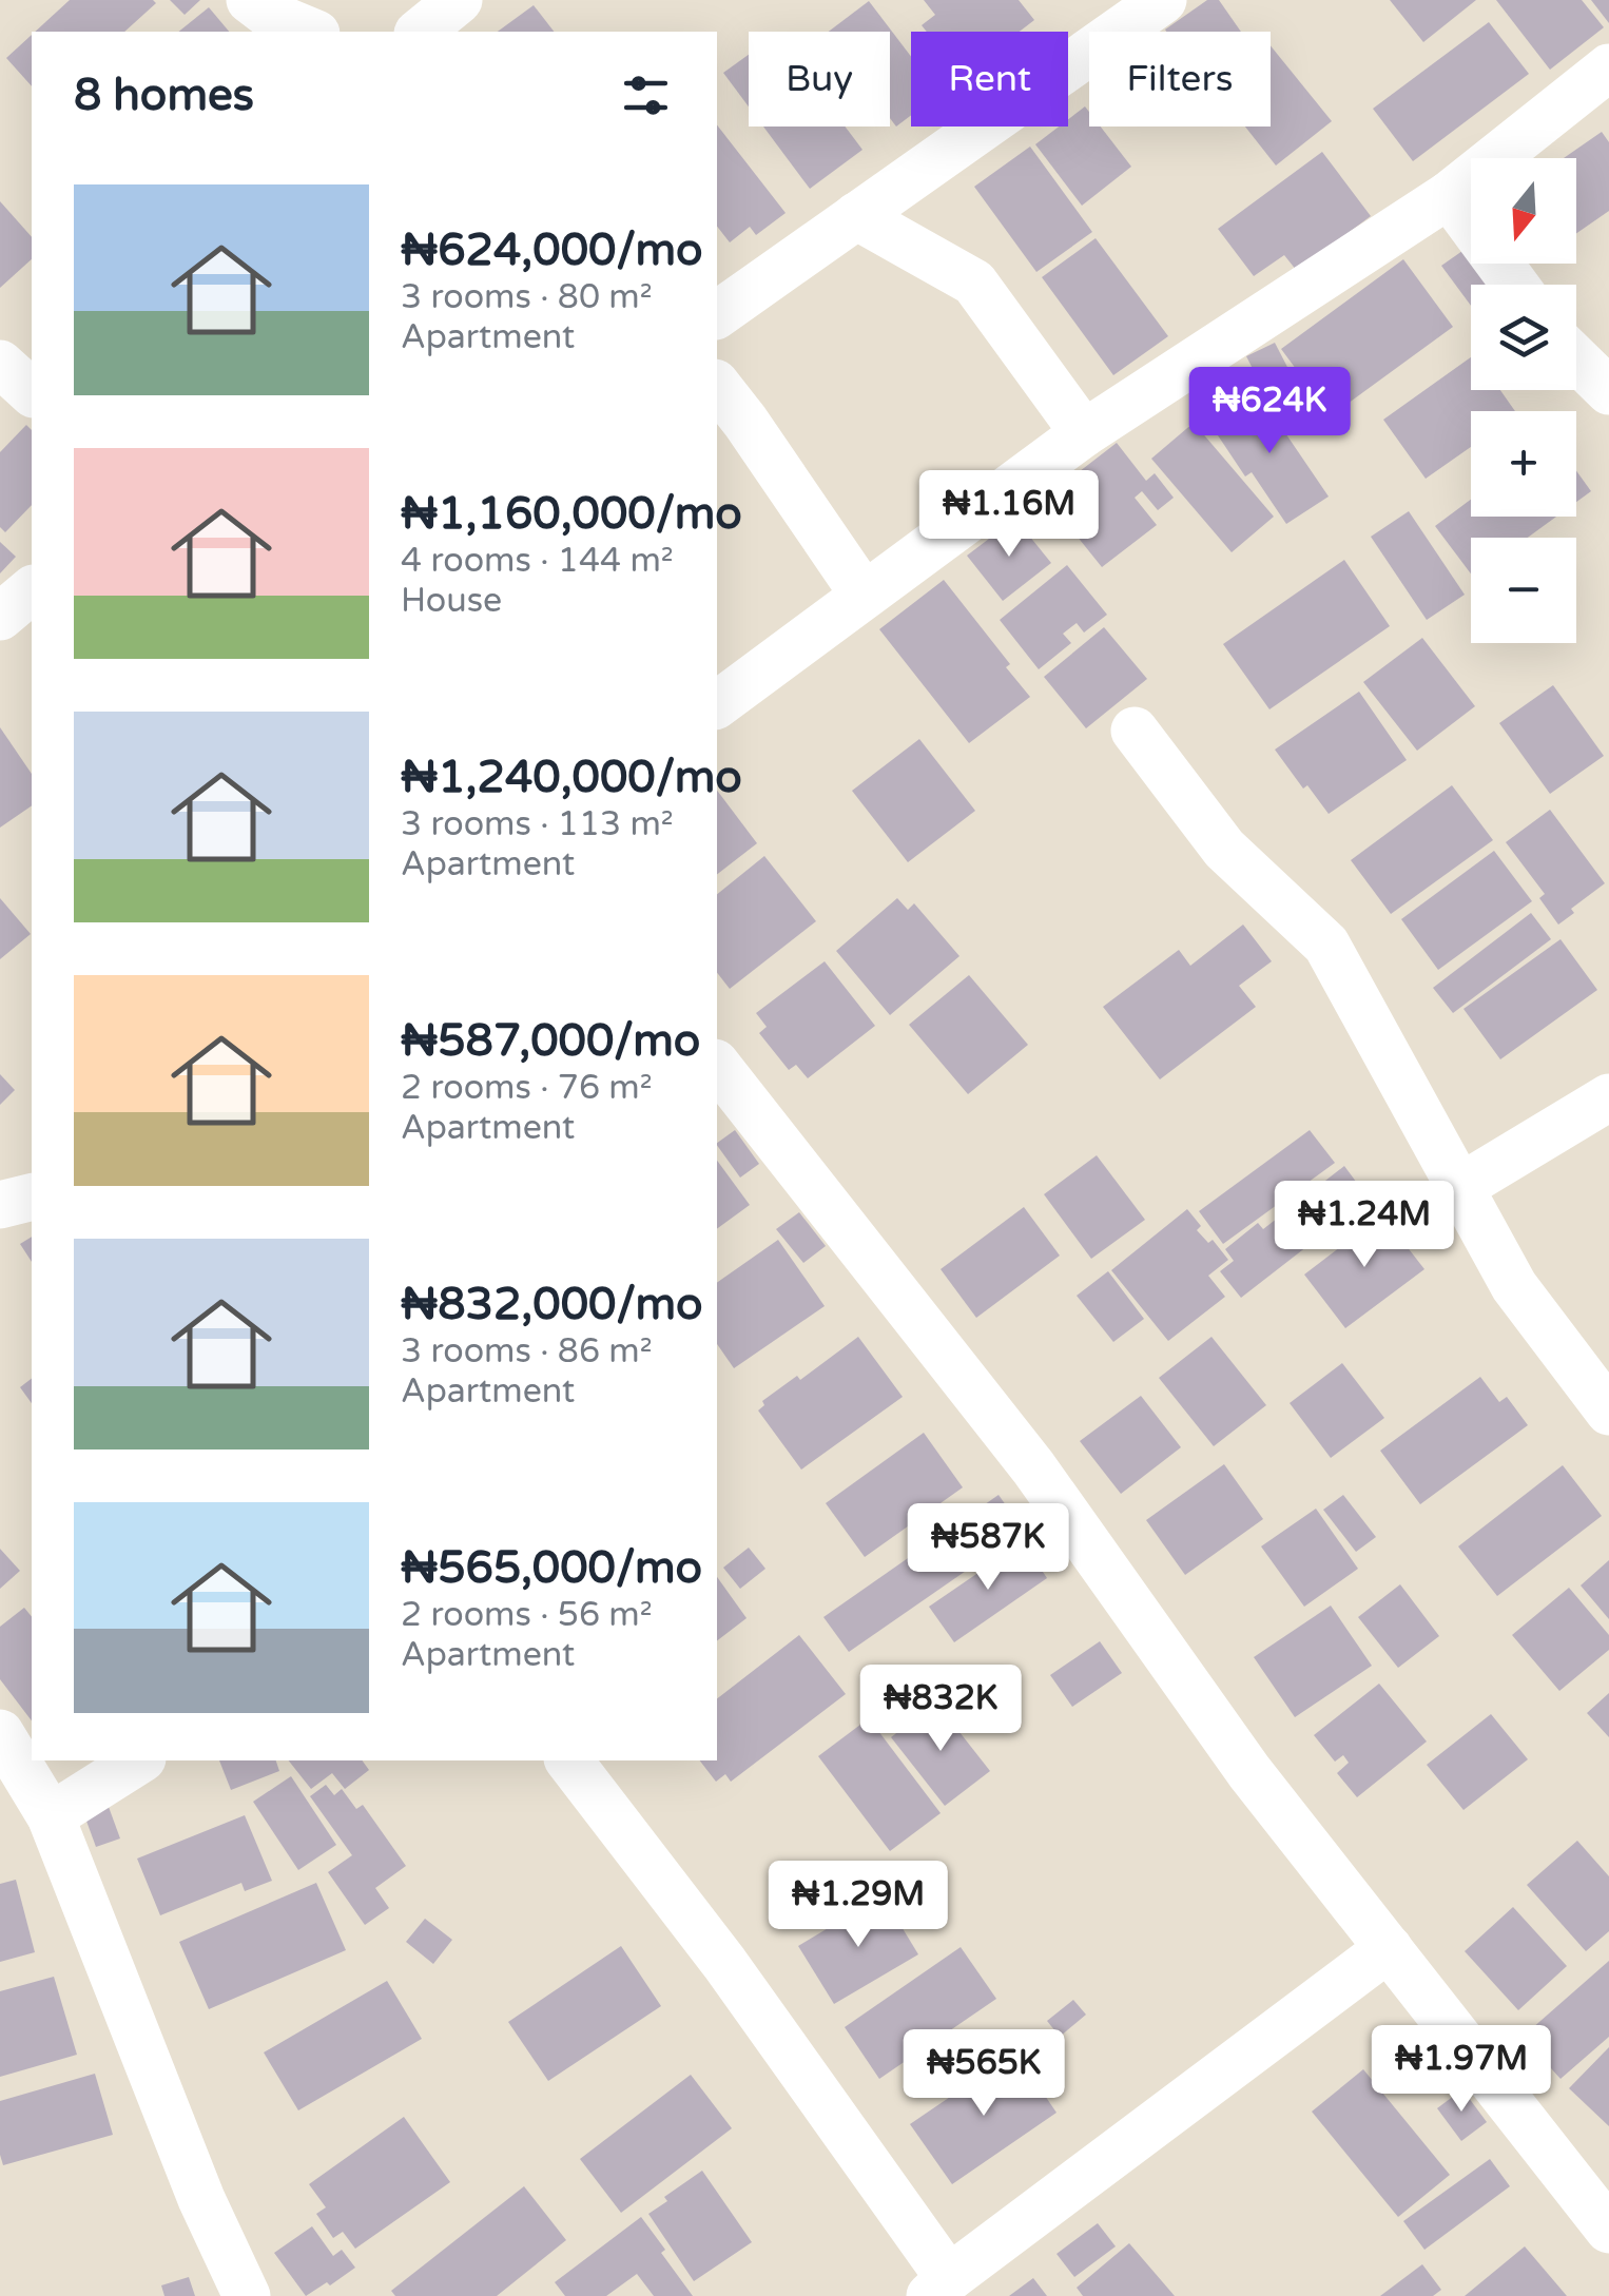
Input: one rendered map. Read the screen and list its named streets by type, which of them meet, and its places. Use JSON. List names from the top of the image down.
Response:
{
  "north": "bottom",
  "page": {
    "chip": ["Buy", "Rent", "Filters"],
    "heading": "8 homes",
    "map_buttons": ["+", "−"],
    "list": [
      {
        "name": "₦624,000/mo",
        "note": "3 rooms · 80 m² · Apartment"
      },
      {
        "name": "₦1,160,000/mo",
        "note": "4 rooms · 144 m² · House"
      },
      {
        "name": "₦1,240,000/mo",
        "note": "3 rooms · 113 m² · Apartment"
      },
      {
        "name": "₦587,000/mo",
        "note": "2 rooms · 76 m² · Apartment"
      },
      {
        "name": "₦832,000/mo",
        "note": "3 rooms · 86 m² · Apartment"
      },
      {
        "name": "₦565,000/mo",
        "note": "2 rooms · 56 m² · Apartment"
      }
    ],
    "price": [
      "₦624K",
      "₦1.16M",
      "₦1.24M",
      "₦587K",
      "₦832K",
      "₦1.29M",
      "₦1.97M",
      "₦565K"
    ]
  }
}
